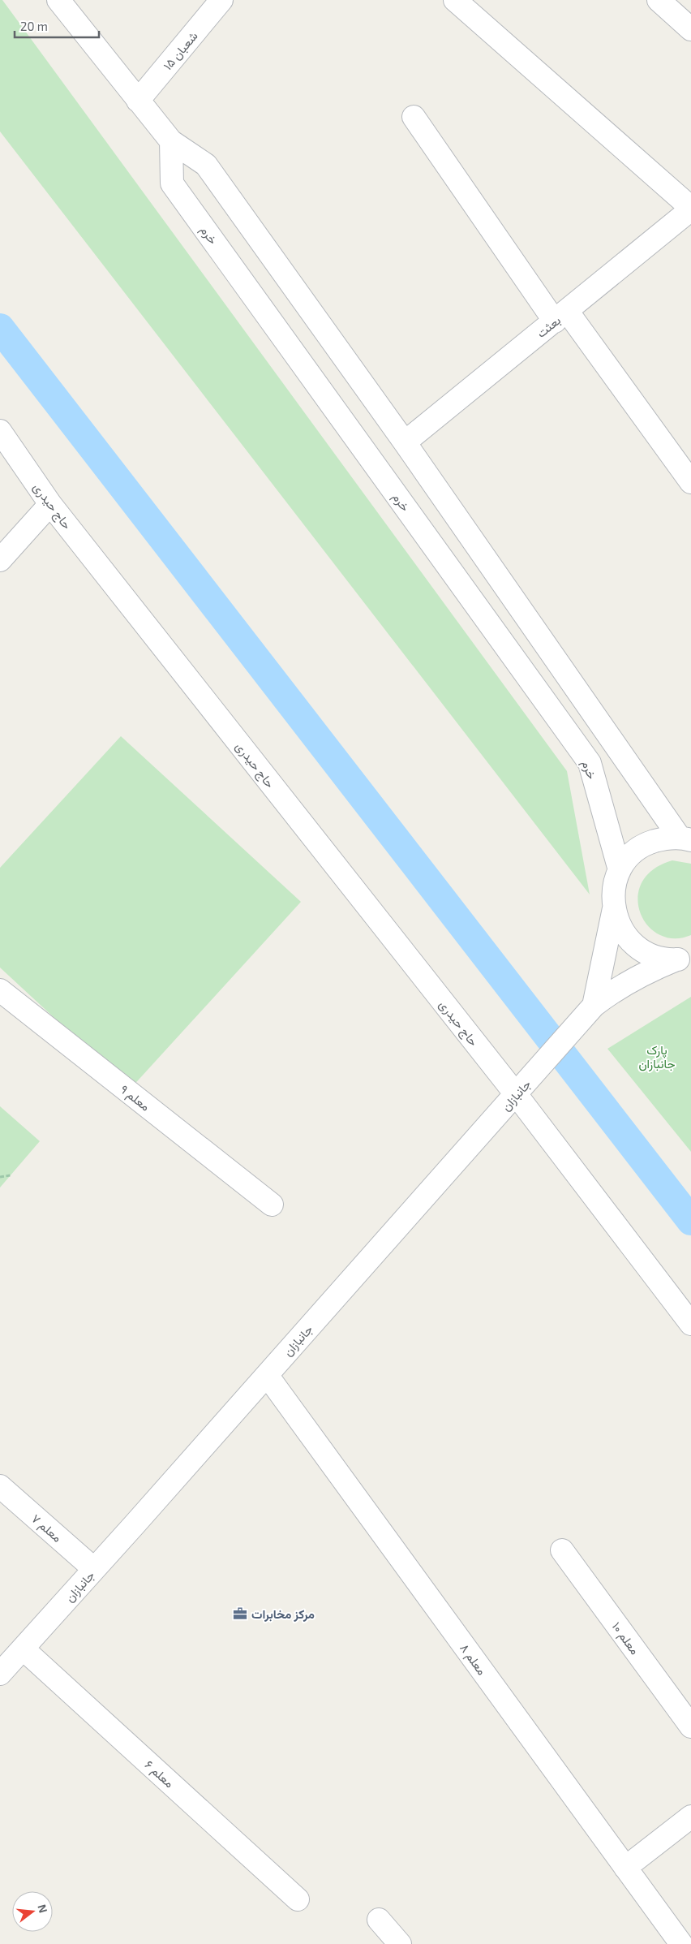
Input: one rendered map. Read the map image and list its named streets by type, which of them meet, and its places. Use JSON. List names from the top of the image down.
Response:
{
  "streets": {
    "street": [
      "۱۵ شعبان",
      "خرم",
      "بعثت",
      "حاج حیدری",
      "جانبازان",
      "معلم ۹",
      "معلم ۷",
      "معلم ۱۰",
      "معلم ۸",
      "معلم ۶"
    ]
  },
  "crossings": [
    ["حاج حیدری", "جانبازان"],
    ["جانبازان", "معلم ۷"],
    ["جانبازان", "معلم ۸"],
    ["جانبازان", "معلم ۶"]
  ],
  "parks": ["پارک جانبازان"],
  "places": {
    "office": ["مرکز مخابرات"]
  },
  "scale_bar": "20 m",
  "north": "right"
}
